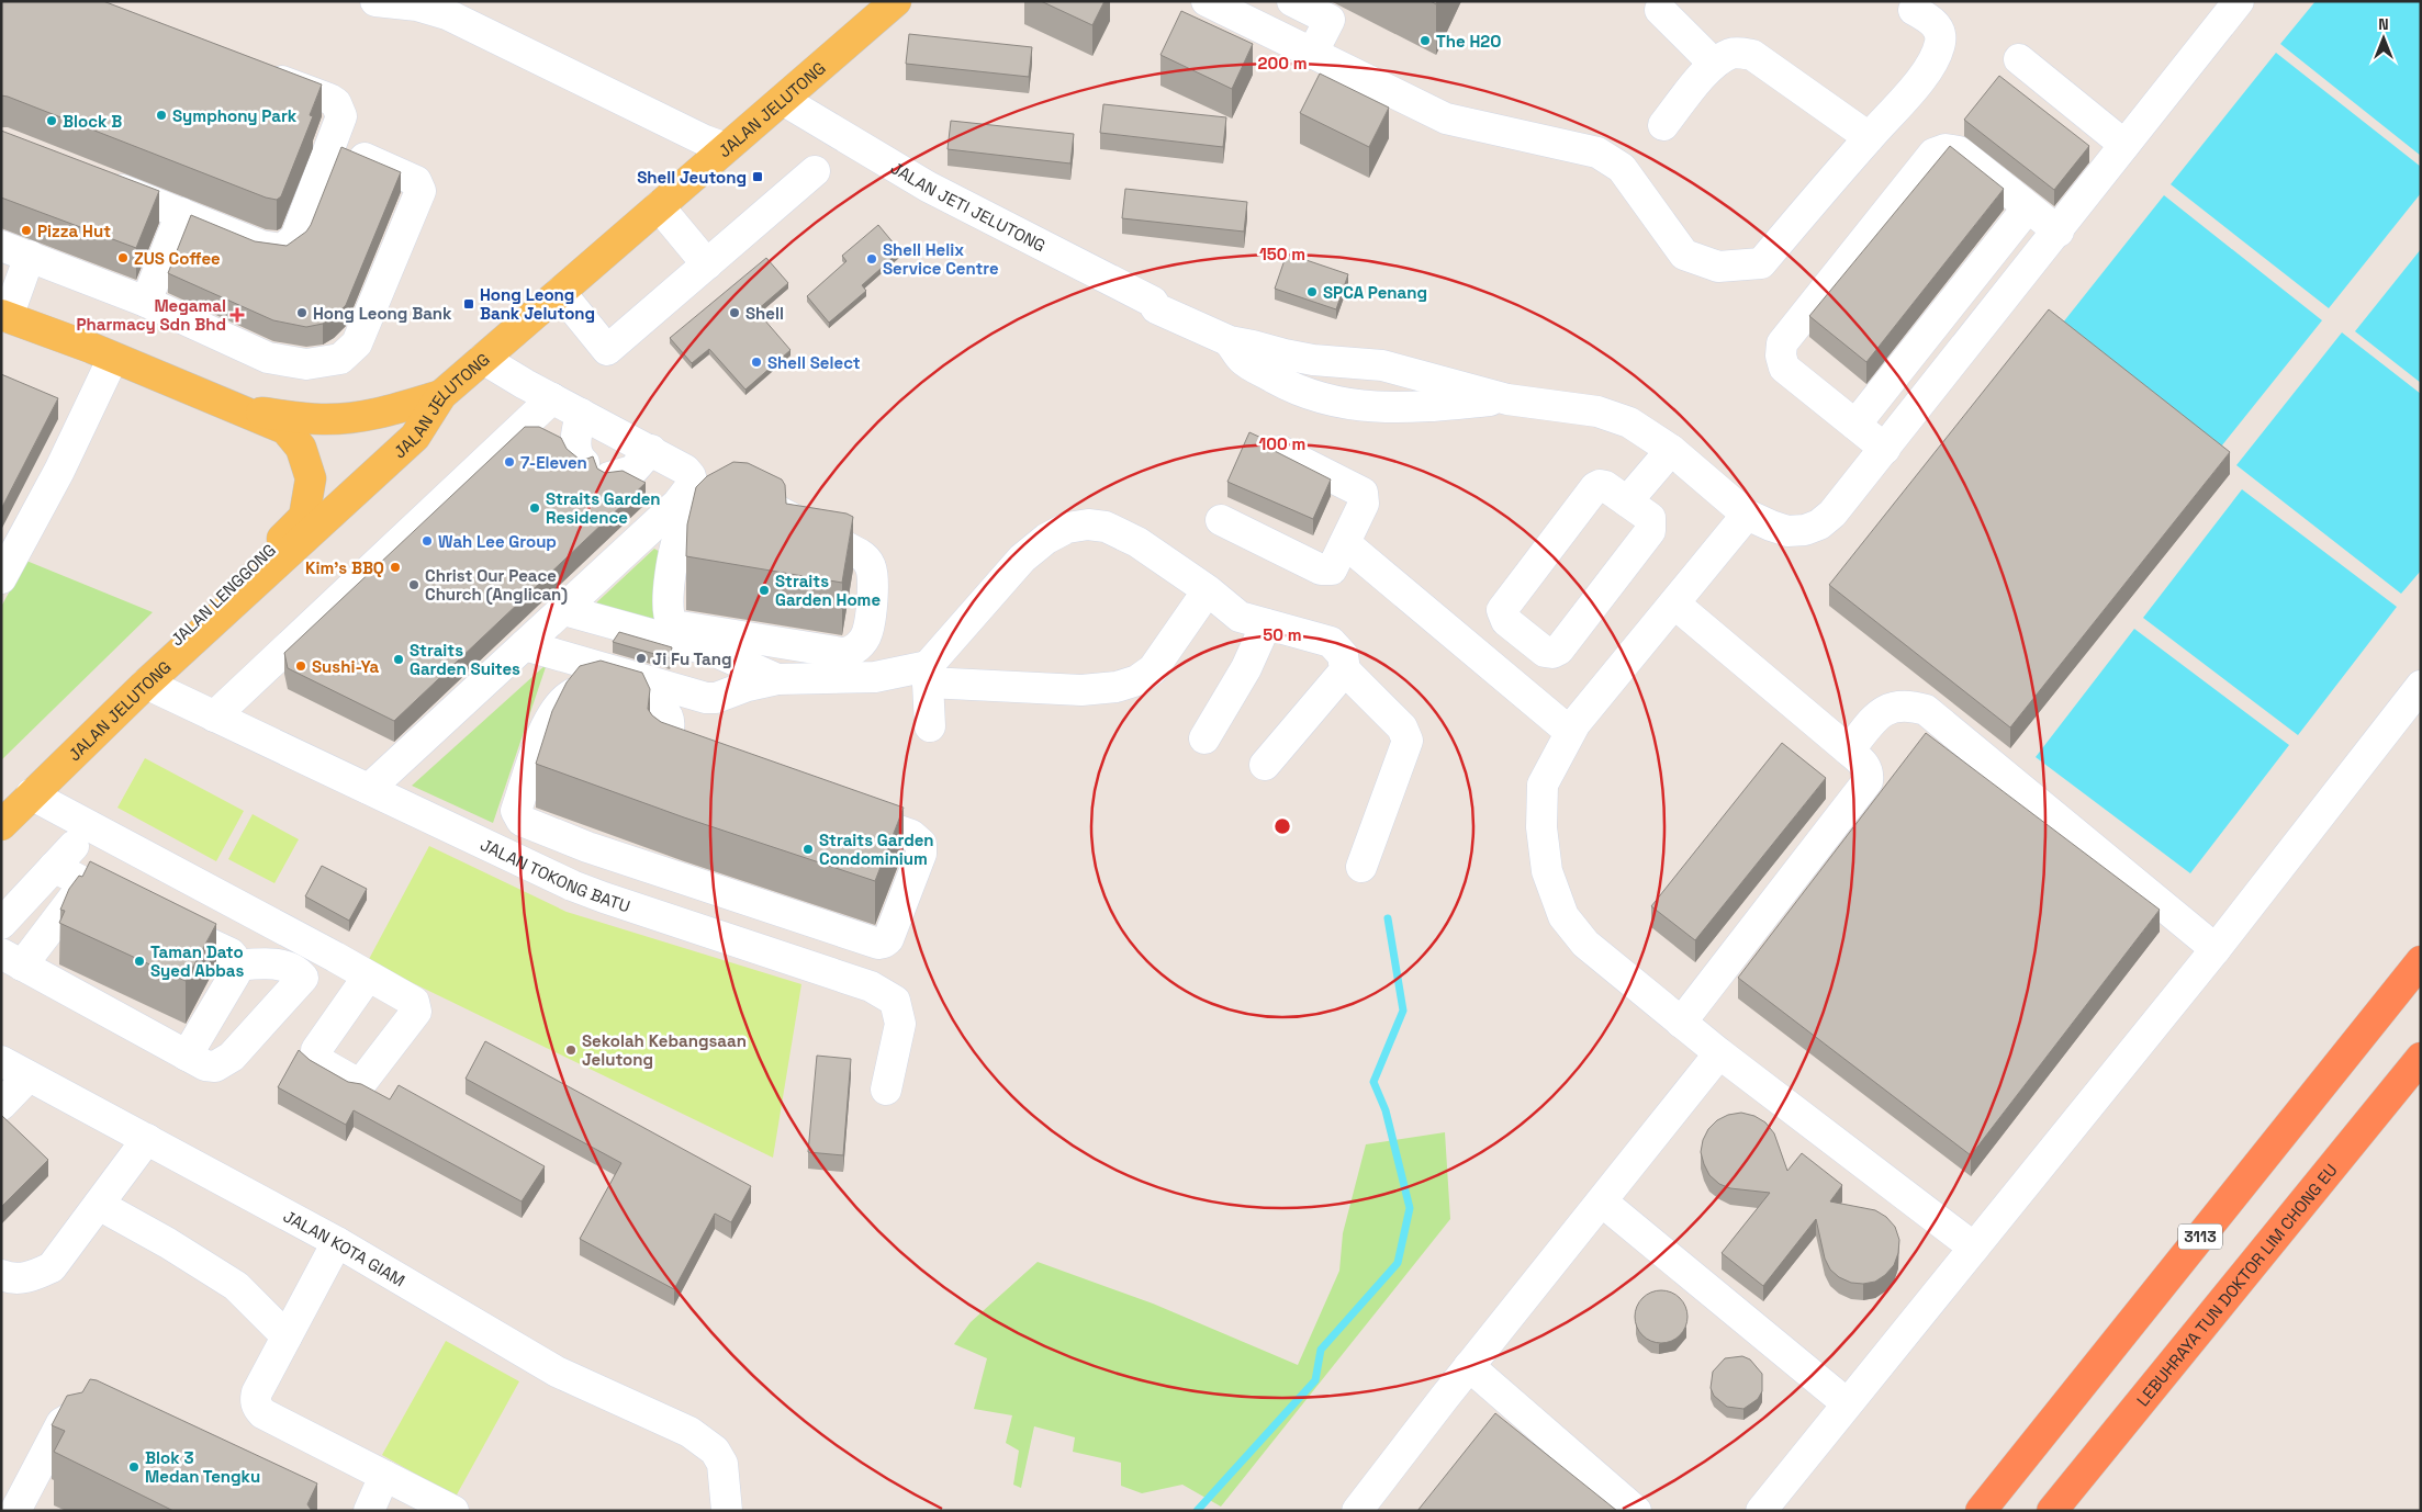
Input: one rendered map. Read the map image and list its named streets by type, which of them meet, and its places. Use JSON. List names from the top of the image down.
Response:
{
  "streets": {
    "highway": ["3113", "LEBUHRAYA TUN DOKTOR LIM CHONG EU"],
    "main road": ["JALAN JELUTONG", "JALAN LENGGONG"],
    "street": ["JALAN JETI JELUTONG", "JALAN TOKONG BATU", "JALAN KOTA GIAM"]
  },
  "crossings": [
    ["JALAN JELUTONG", "JALAN JETI JELUTONG"],
    ["JALAN JELUTONG", "JALAN LENGGONG"],
    ["JALAN JELUTONG", "JALAN TOKONG BATU"]
  ],
  "places": {
    "other": [
      "The H2O",
      "Symphony Park",
      "Block B",
      "Pizza Hut",
      "ZUS Coffee",
      "Shell Helix Service Centre",
      "SPCA Penang",
      "Hong Leong Bank",
      "Shell",
      "Shell Select",
      "7-Eleven",
      "Straits Garden Residence",
      "Wah Lee Group",
      "Kim's BBQ",
      "Christ Our Peace Church (Anglican)",
      "Straits Garden Home",
      "Ji Fu Tang",
      "Straits Garden Suites",
      "Sushi-Ya",
      "Straits Garden Condominium",
      "Taman Dato Syed Abbas",
      "Sekolah Kebangsaan Jelutong",
      "Blok 3 Medan Tengku"
    ],
    "transit": ["Shell Jeutong", "Hong Leong Bank Jelutong"],
    "health": ["Megamal Pharmacy Sdn Bhd"]
  },
  "north": "top",
  "rings": [
    "200 m",
    "150 m",
    "100 m",
    "50 m"
  ]
}
